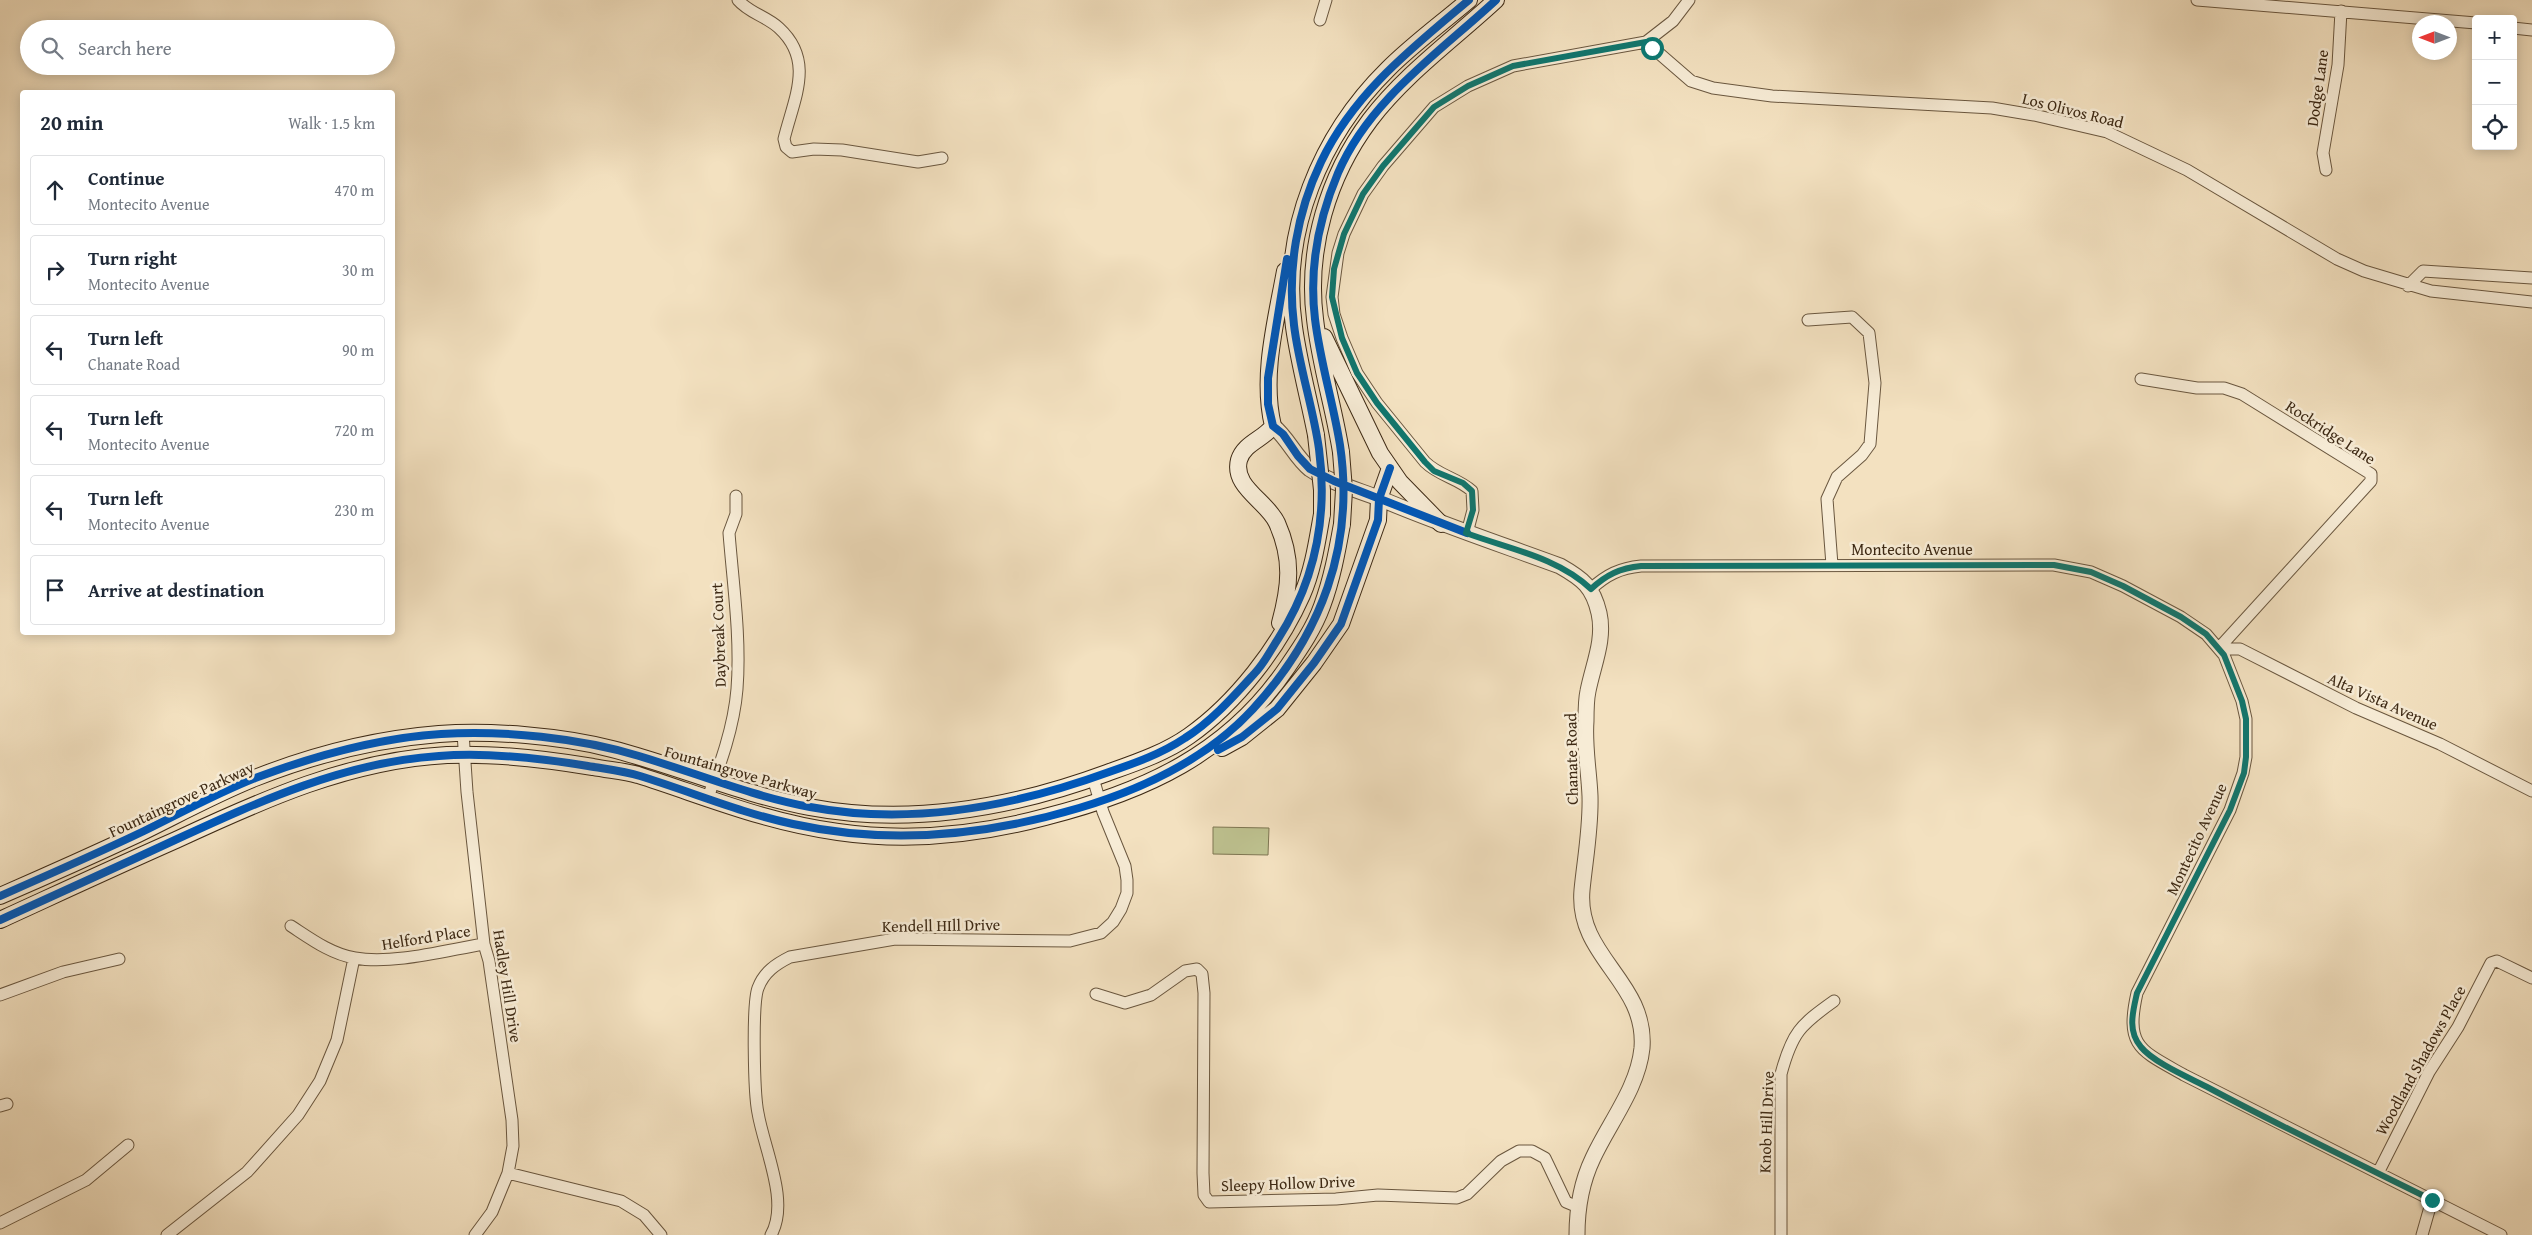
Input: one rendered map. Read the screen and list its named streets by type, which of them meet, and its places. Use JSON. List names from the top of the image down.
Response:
{
  "streets": {
    "main road": ["Fountaingrove Parkway"],
    "street": [
      "Dodge Lane",
      "Los Olivos Road",
      "Rockridge Lane",
      "Montecito Avenue",
      "Daybreak Court",
      "Alta Vista Avenue",
      "Chanate Road",
      "Kendell HIll Drive",
      "Helford Place",
      "Hadley Hill Drive",
      "Woodland Shadows Place",
      "Knob Hill Drive",
      "Sleepy Hollow Drive"
    ]
  },
  "crossings": [
    ["Rockridge Lane", "Montecito Avenue"],
    ["Rockridge Lane", "Alta Vista Avenue"],
    ["Montecito Avenue", "Alta Vista Avenue"],
    ["Montecito Avenue", "Chanate Road"],
    ["Montecito Avenue", "Woodland Shadows Place"],
    ["Daybreak Court", "Fountaingrove Parkway"],
    ["Chanate Road", "Sleepy Hollow Drive"],
    ["Fountaingrove Parkway", "Kendell HIll Drive"],
    ["Fountaingrove Parkway", "Hadley Hill Drive"],
    ["Helford Place", "Hadley Hill Drive"]
  ],
  "north": "left",
  "page": {
    "map_buttons": ["+", "−"],
    "search": "Search here",
    "heading": ["20 min", "Walk · 1.5 km"],
    "list": [
      ["Continue", "Montecito Avenue", "470 m"],
      ["Turn right", "Montecito Avenue", "30 m"],
      ["Turn left", "Chanate Road", "90 m"],
      ["Turn left", "Montecito Avenue", "720 m"],
      ["Turn left", "Montecito Avenue", "230 m"],
      "Arrive at destination"
    ]
  }
}
